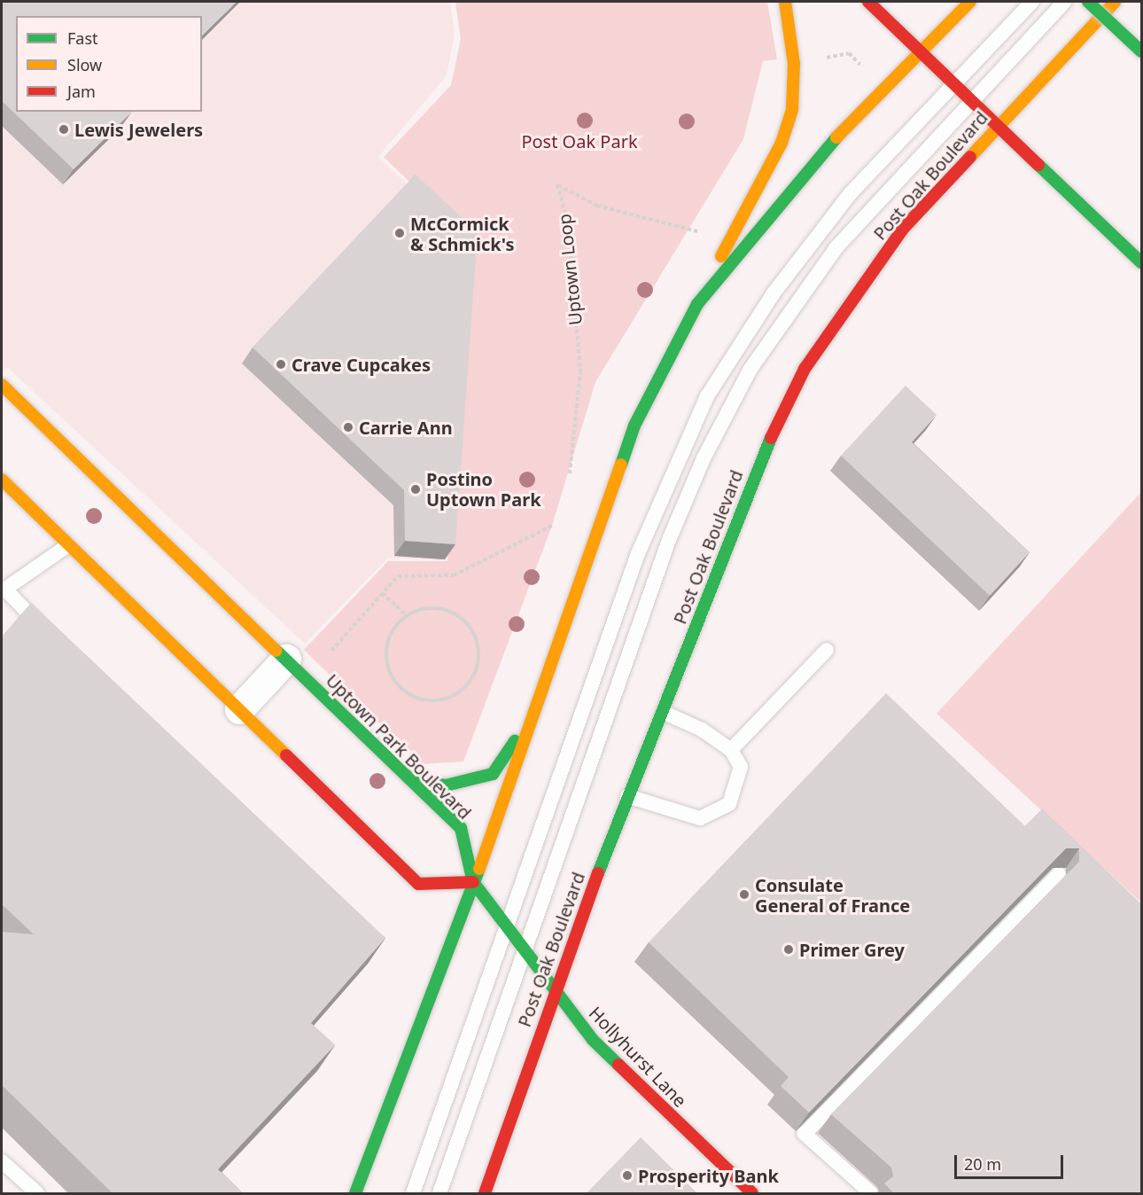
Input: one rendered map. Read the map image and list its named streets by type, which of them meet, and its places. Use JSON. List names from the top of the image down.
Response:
{
  "streets": {
    "main road": ["Post Oak Boulevard", "Uptown Park Boulevard", "Hollyhurst Lane"],
    "path": ["Uptown Loop"]
  },
  "crossings": [
    ["Post Oak Boulevard", "Hollyhurst Lane"],
    ["Uptown Park Boulevard", "Hollyhurst Lane"]
  ],
  "parks": ["Post Oak Park"],
  "places": [
    "Lewis Jewelers",
    "McCormick & Schmick's",
    "Crave Cupcakes",
    "Carrie Ann",
    "Postino Uptown Park",
    "Consulate General of France",
    "Primer Grey",
    "Prosperity Bank"
  ],
  "legend": ["Fast", "Slow", "Jam"],
  "scale_bar": "20 m"
}
